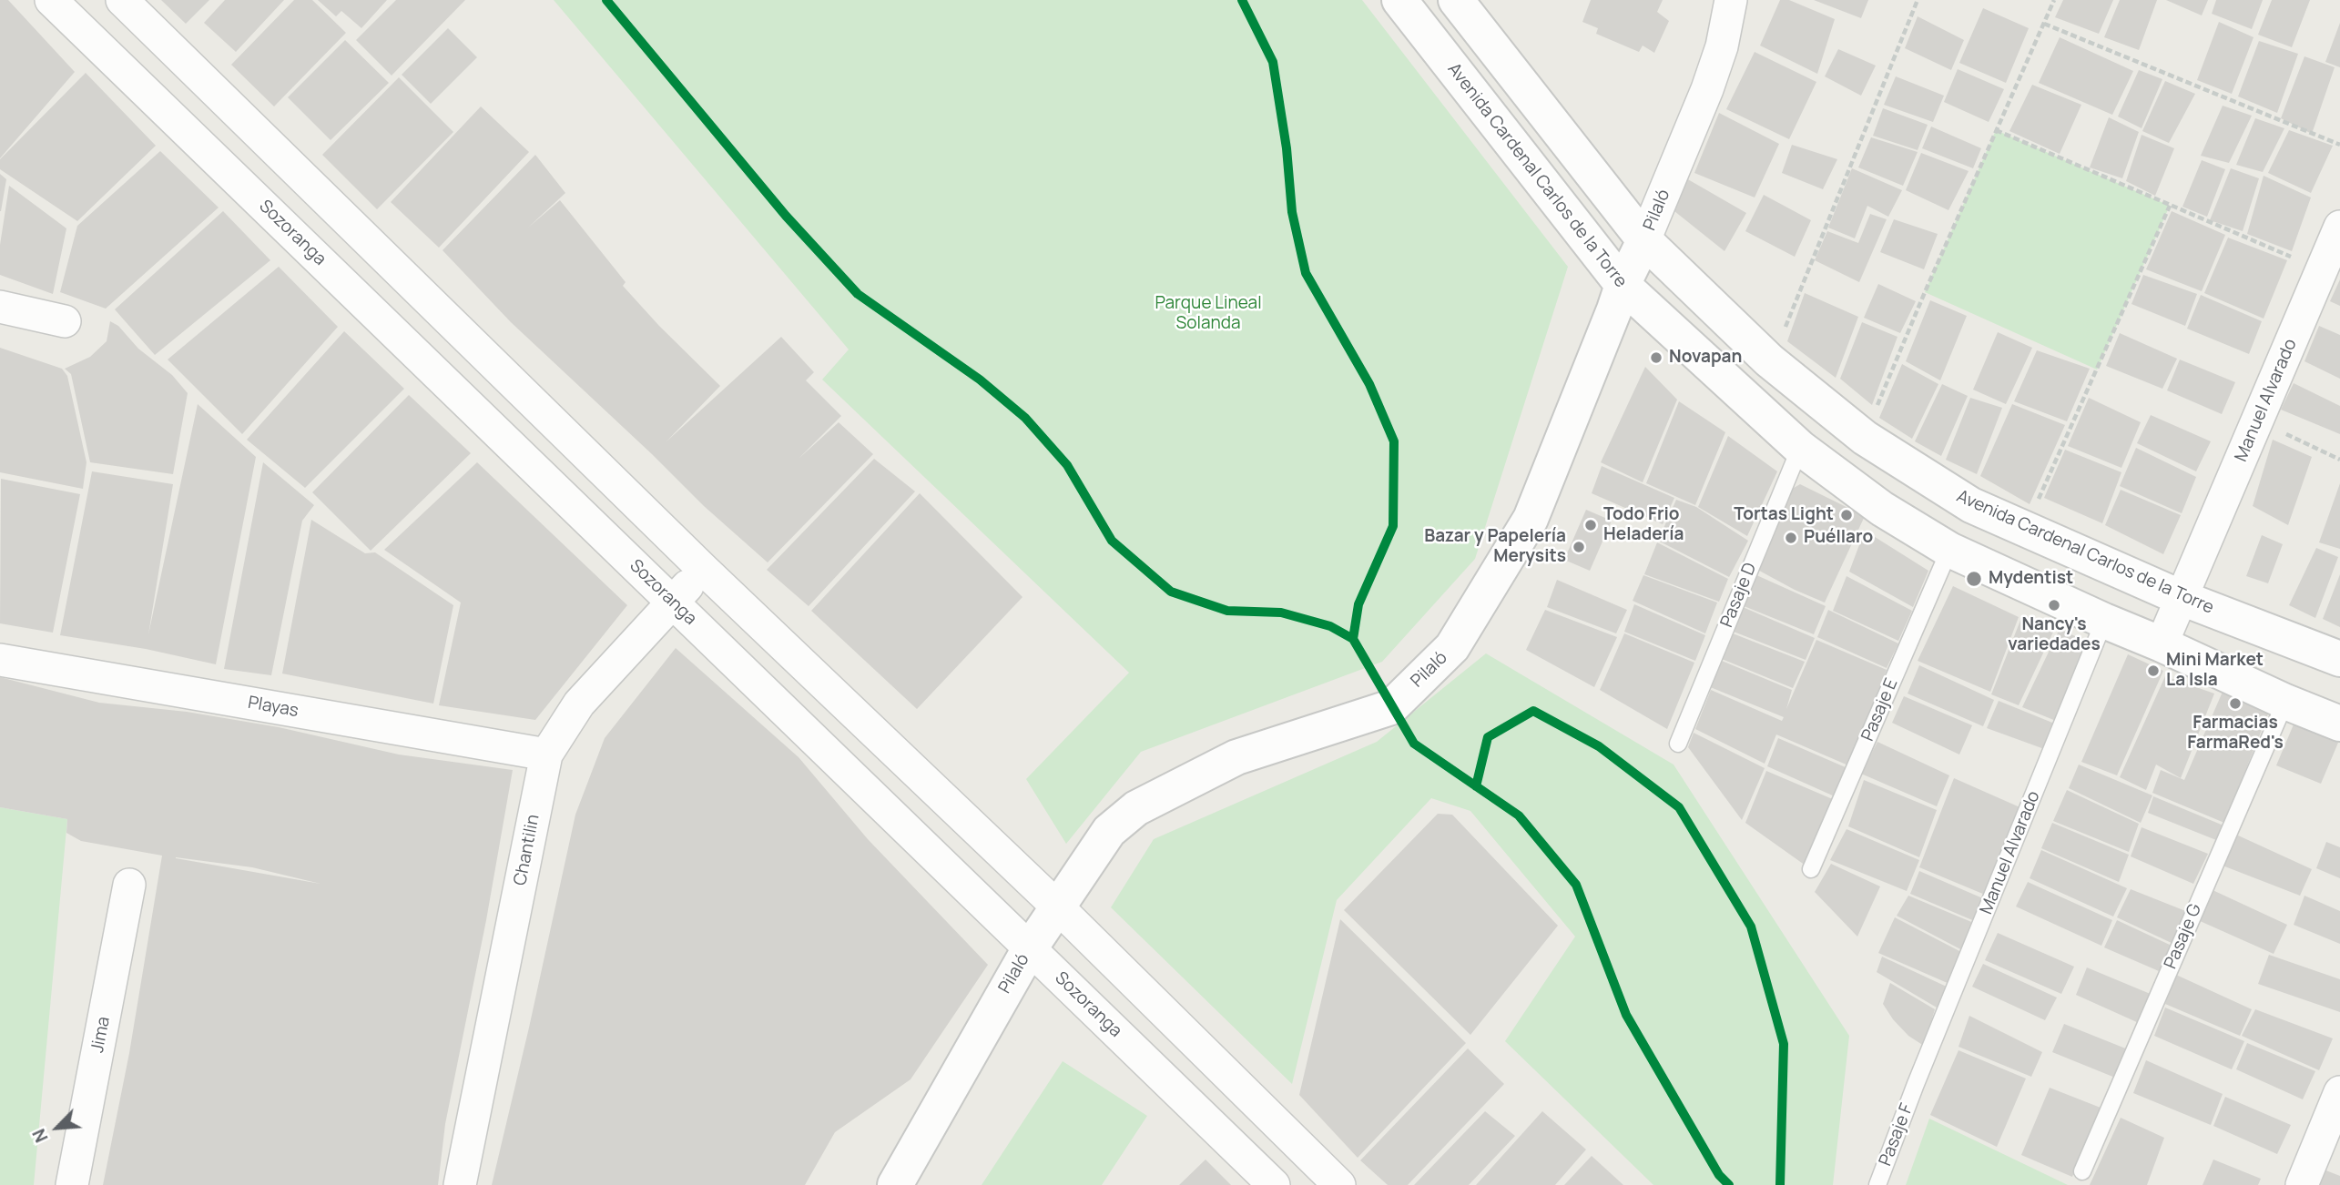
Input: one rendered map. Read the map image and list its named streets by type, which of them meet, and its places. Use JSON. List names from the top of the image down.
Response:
{
  "streets": {
    "street": [
      "Avenida Cardenal Carlos de la Torre",
      "Pilaló",
      "Sozoranga",
      "Manuel Alvarado",
      "Playas",
      "Chantilin",
      "Jima"
    ],
    "lane": [
      "Pasaje D",
      "Pasaje E",
      "Pasaje G",
      "Pasaje F"
    ]
  },
  "crossings": [
    ["Avenida Cardenal Carlos de la Torre", "Pilaló"],
    ["Avenida Cardenal Carlos de la Torre", "Manuel Alvarado"],
    ["Avenida Cardenal Carlos de la Torre", "Pasaje D"],
    ["Avenida Cardenal Carlos de la Torre", "Pasaje E"],
    ["Avenida Cardenal Carlos de la Torre", "Pasaje G"],
    ["Pilaló", "Sozoranga"],
    ["Sozoranga", "Chantilin"],
    ["Manuel Alvarado", "Pasaje F"],
    ["Playas", "Chantilin"]
  ],
  "parks": ["Parque Lineal Solanda"],
  "places": [
    "Novapan",
    "Tortas Light",
    "Todo Frio Heladería",
    "Puéllaro",
    "Bazar y Papelería Merysits",
    "Mydentist",
    "Nancy's variedades",
    "Mini Market La Isla",
    "Farmacias FarmaRed's"
  ],
  "north": "bottom left"
}
